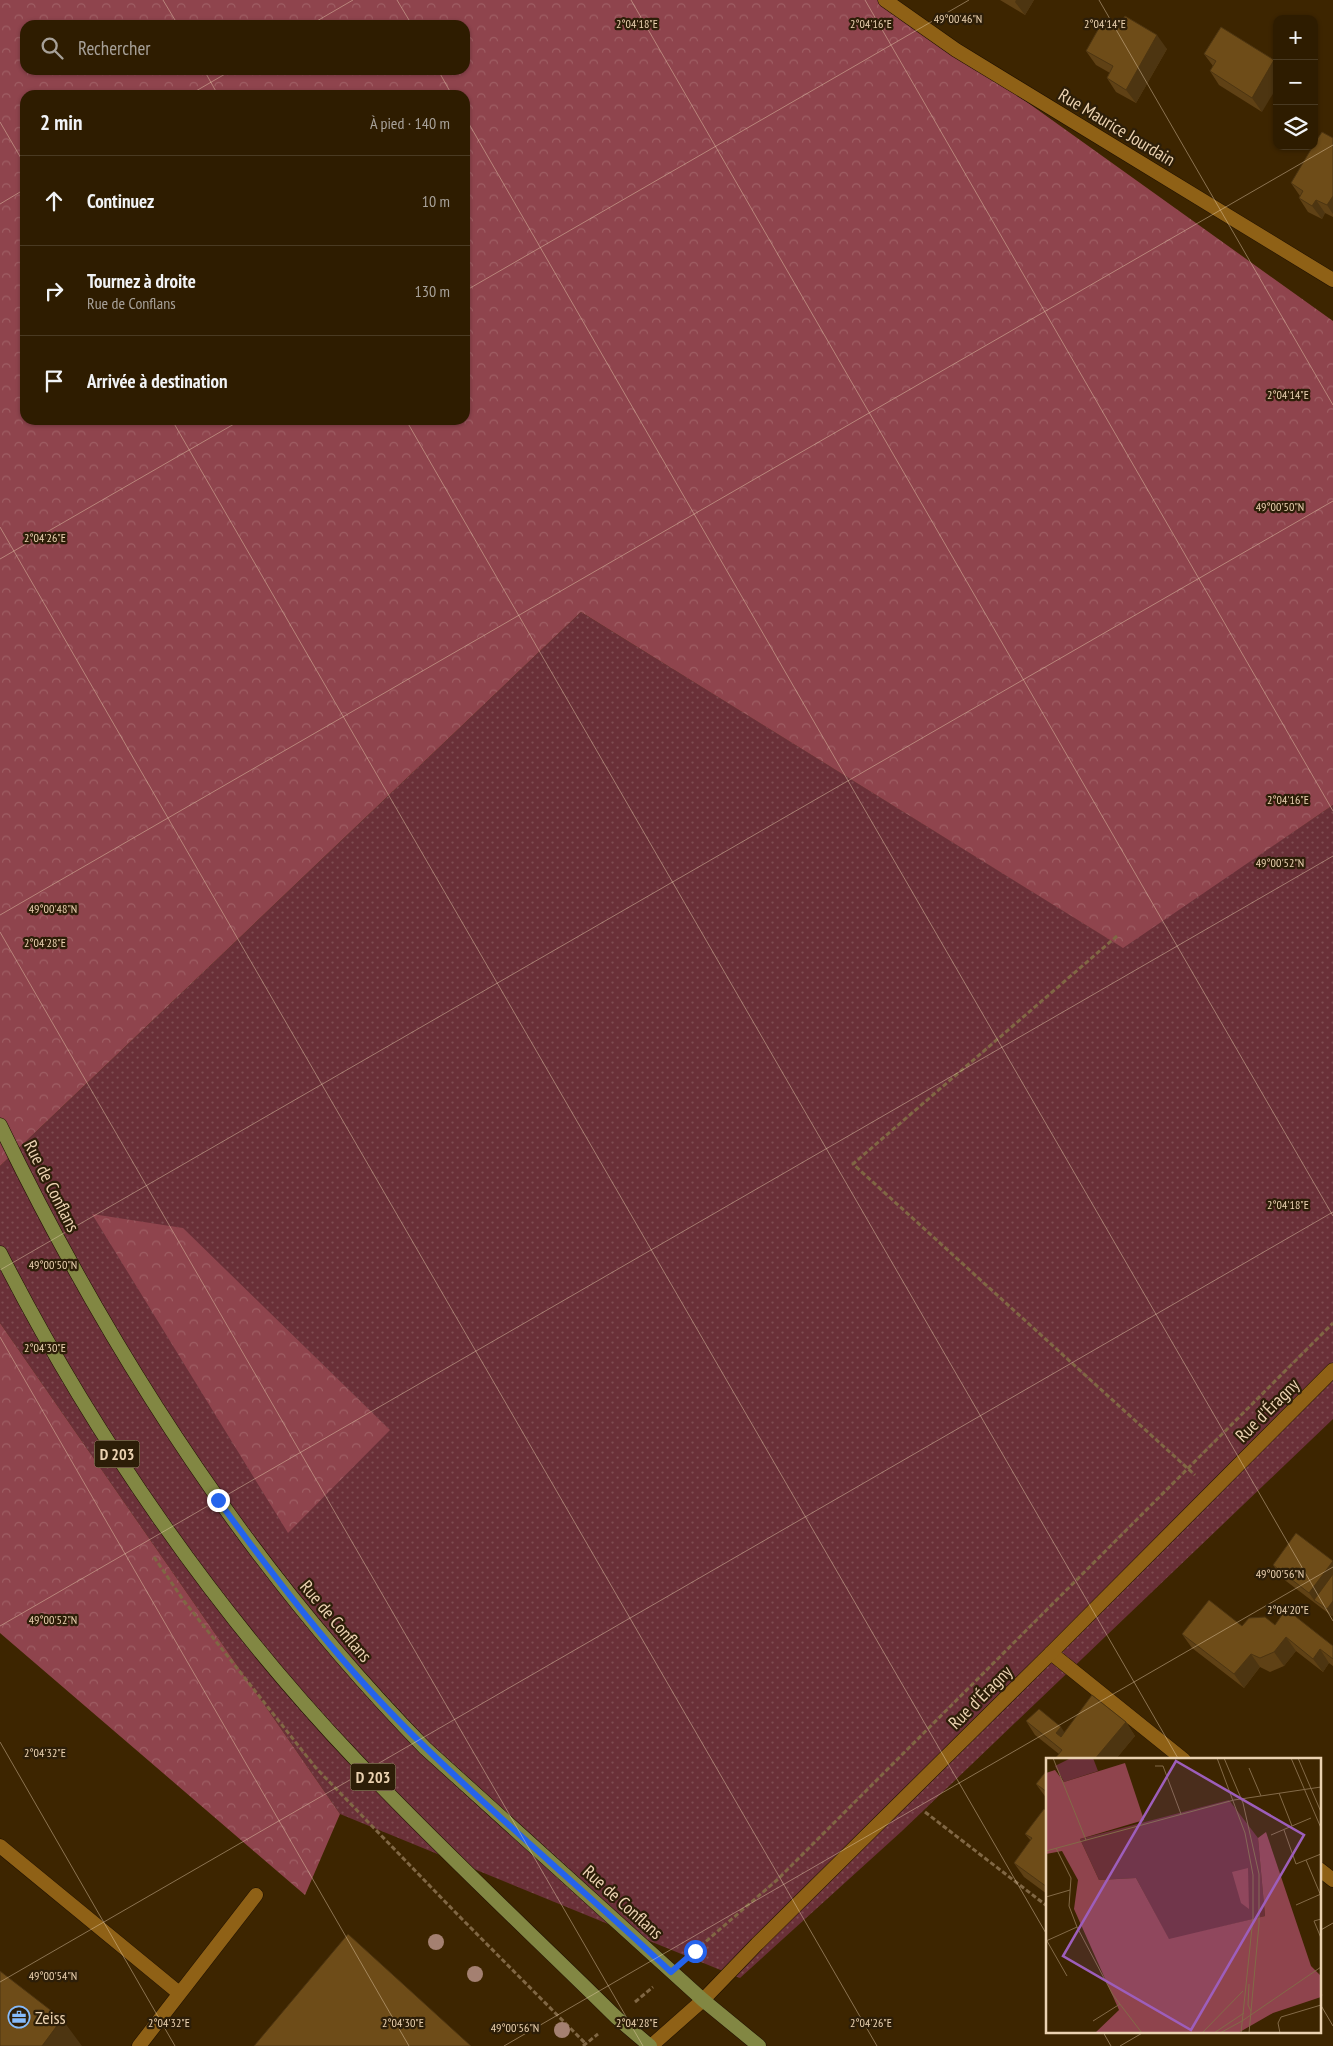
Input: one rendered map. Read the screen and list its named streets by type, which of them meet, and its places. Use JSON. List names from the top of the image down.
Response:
{
  "streets": {
    "main road": ["Rue de Conflans", "D 203"],
    "street": ["Rue Maurice Jourdain", "Rue d'Éragny"]
  },
  "crossings": [
    ["Rue de Conflans", "Rue d'Éragny"],
    ["Rue d'Éragny", "D 203"]
  ],
  "places": {
    "office": ["Zeiss"]
  },
  "page": {
    "map_buttons": ["+", "−"],
    "search": "Rechercher",
    "heading": ["2 min", "À pied · 140 m"],
    "list": [
      ["Continuez", "10 m"],
      ["Tournez à droite", "Rue de Conflans", "130 m"],
      "Arrivée à destination"
    ]
  },
  "coordinates": [
    "49°00'46\"N",
    "2°04'14\"E",
    "2°04'18\"E",
    "2°04'16\"E",
    "49°00'50\"N",
    "2°04'26\"E",
    "49°00'52\"N",
    "49°00'48\"N",
    "2°04'28\"E",
    "2°04'30\"E",
    "49°00'56\"N",
    "2°04'20\"E",
    "2°04'32\"E",
    "49°00'54\"N"
  ]
}
